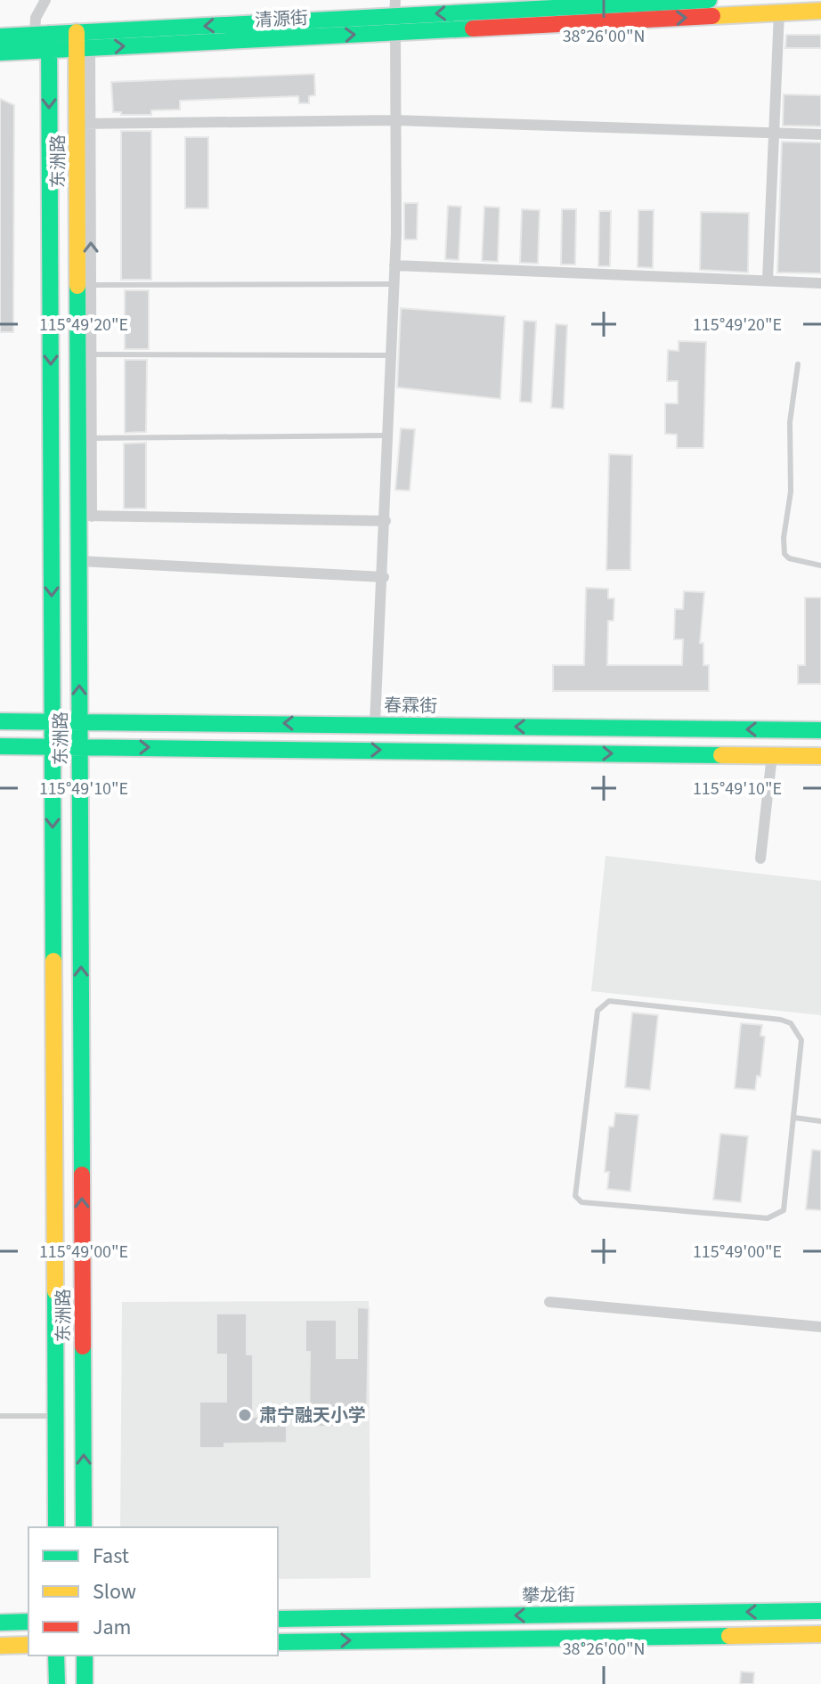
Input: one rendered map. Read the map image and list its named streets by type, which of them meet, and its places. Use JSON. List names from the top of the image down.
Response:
{
  "streets": {
    "street": [
      "清源街",
      "东洲路",
      "春霖街",
      "攀龙街"
    ]
  },
  "crossings": [
    ["清源街", "东洲路"],
    ["东洲路", "春霖街"]
  ],
  "places": ["肃宁融天小学"],
  "legend": ["Fast", "Slow", "Jam"],
  "coordinates": [
    "38°26'00\"N",
    "115°49'20\"E",
    "115°49'10\"E",
    "115°49'00\"E"
  ]
}
